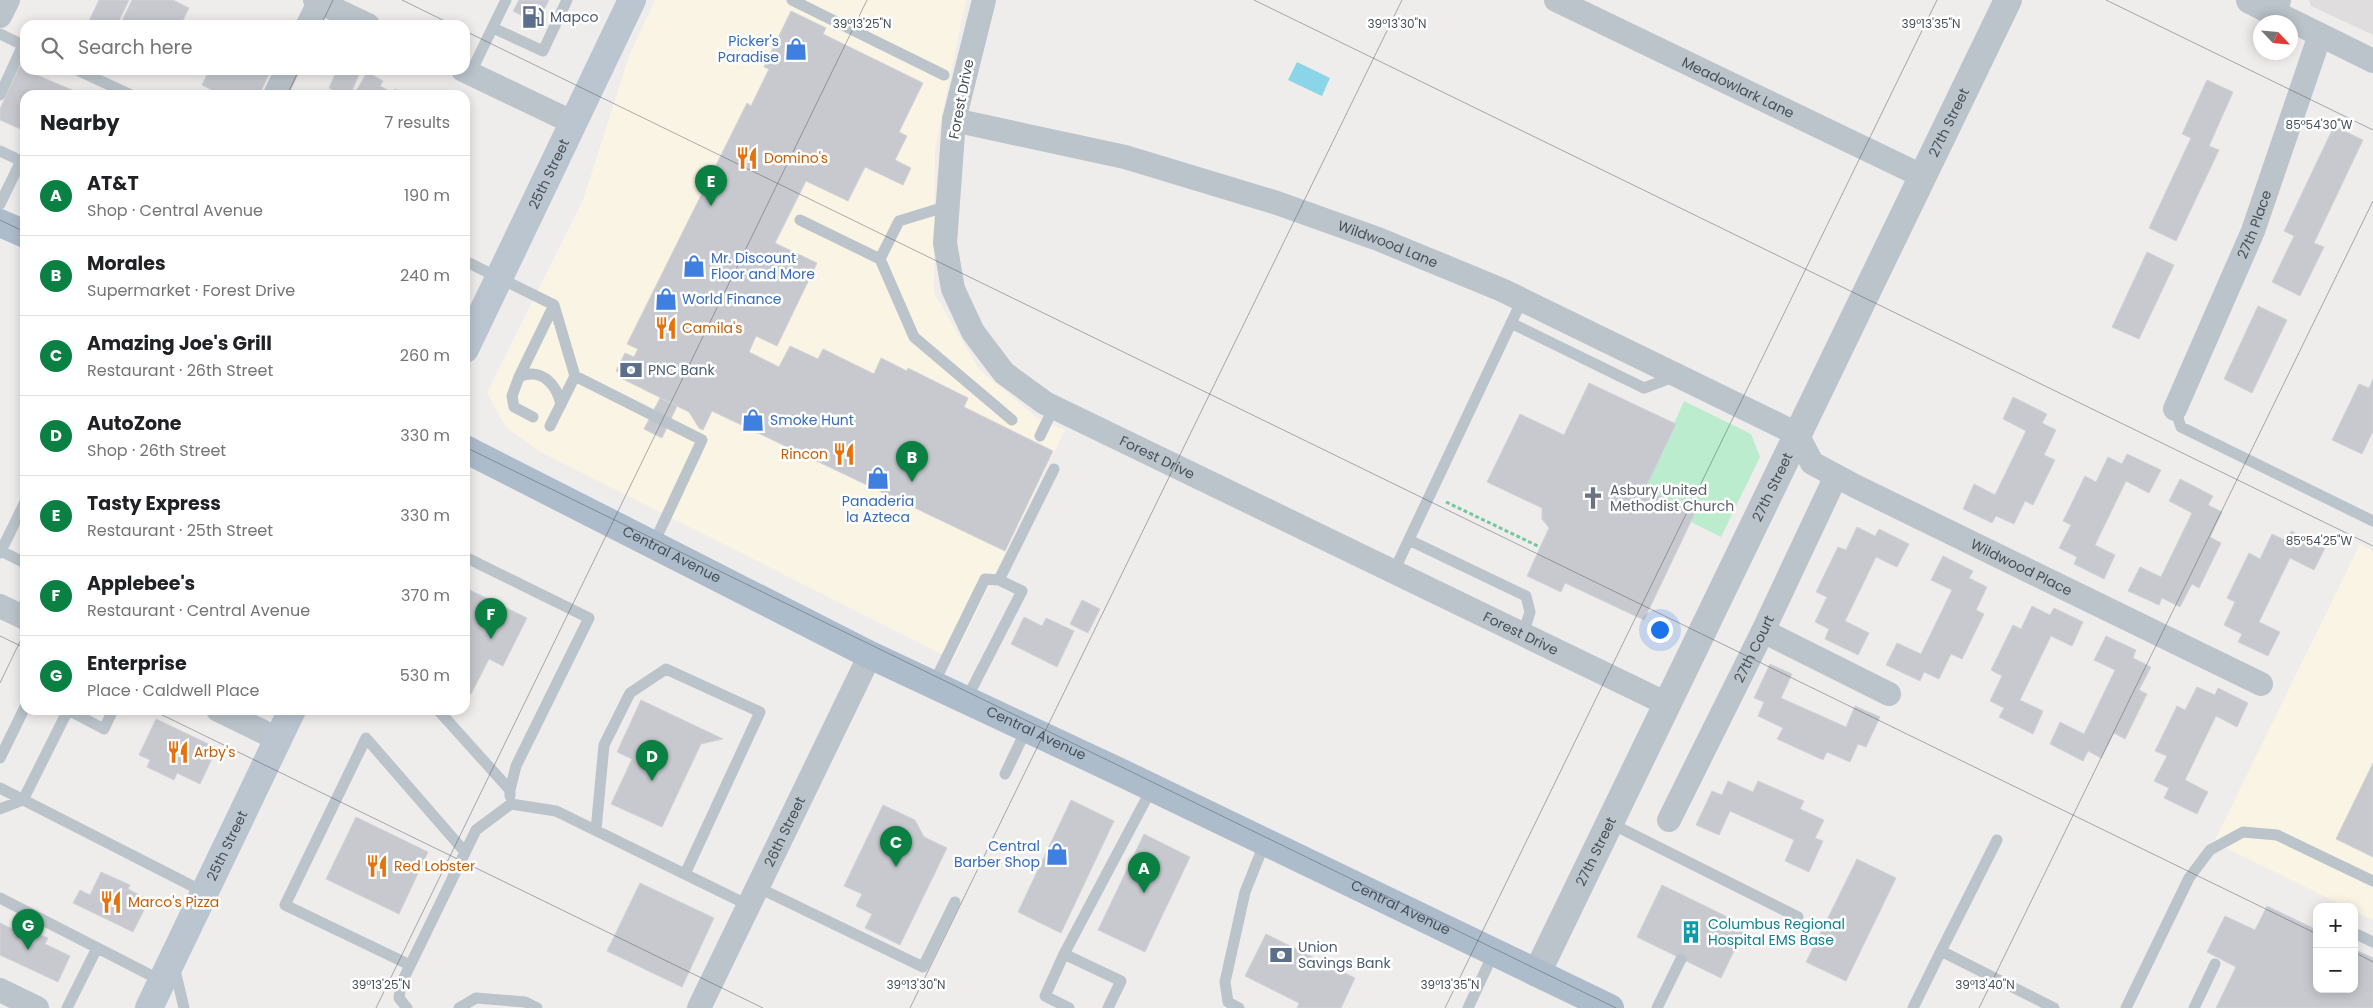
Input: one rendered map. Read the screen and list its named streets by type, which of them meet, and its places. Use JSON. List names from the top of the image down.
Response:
{
  "streets": {
    "main road": ["25th Street", "Central Avenue"],
    "street": [
      "Meadowlark Lane",
      "Forest Drive",
      "27th Street",
      "27th Place",
      "Wildwood Lane",
      "Wildwood Place",
      "27th Court",
      "26th Street"
    ]
  },
  "crossings": [
    ["Meadowlark Lane", "27th Street"],
    ["Forest Drive", "27th Street"],
    ["Forest Drive", "Wildwood Lane"],
    ["27th Street", "Wildwood Lane"],
    ["27th Street", "Central Avenue"],
    ["27th Street", "Wildwood Place"],
    ["Wildwood Lane", "Wildwood Place"],
    ["Central Avenue", "26th Street"],
    ["Wildwood Place", "27th Court"]
  ],
  "places": {
    "fuel station": ["Mapco"],
    "shop": [
      "Picker's Paradise",
      "Mr. Discount Floor and More",
      "World Finance",
      "Smoke Hunt",
      "Panaderia la Azteca",
      "Central Barber Shop"
    ],
    "restaurant": [
      "Domino's",
      "Camila's",
      "Rincon",
      "Arby's",
      "Red Lobster",
      "Marco's Pizza"
    ],
    "bank": ["PNC Bank", "Union Savings Bank"],
    "church": ["Asbury United Methodist Church"],
    "building": ["Columbus Regional Hospital EMS Base"]
  },
  "north": "bottom right",
  "page": {
    "search": "Search here",
    "heading": ["Nearby", "7 results"],
    "list": [
      {
        "mark": "A",
        "name": "AT&T",
        "note": "Shop · Central Avenue",
        "value": "190 m"
      },
      {
        "mark": "B",
        "name": "Morales",
        "note": "Supermarket · Forest Drive",
        "value": "240 m"
      },
      {
        "mark": "C",
        "name": "Amazing Joe's Grill",
        "note": "Restaurant · 26th Street",
        "value": "260 m"
      },
      {
        "mark": "D",
        "name": "AutoZone",
        "note": "Shop · 26th Street",
        "value": "330 m"
      },
      {
        "mark": "E",
        "name": "Tasty Express",
        "note": "Restaurant · 25th Street",
        "value": "330 m"
      },
      {
        "mark": "F",
        "name": "Applebee's",
        "note": "Restaurant · Central Avenue",
        "value": "370 m"
      },
      {
        "mark": "G",
        "name": "Enterprise",
        "note": "Place · Caldwell Place",
        "value": "530 m"
      }
    ],
    "pins": [
      "E",
      "B",
      "F",
      "D",
      "C",
      "A",
      "G"
    ],
    "map_buttons": ["+", "−"]
  },
  "coordinates": [
    "39°13'25\"N",
    "39°13'30\"N",
    "39°13'35\"N",
    "85°54'30\"W",
    "85°54'25\"W",
    "39°13'40\"N"
  ]
}
